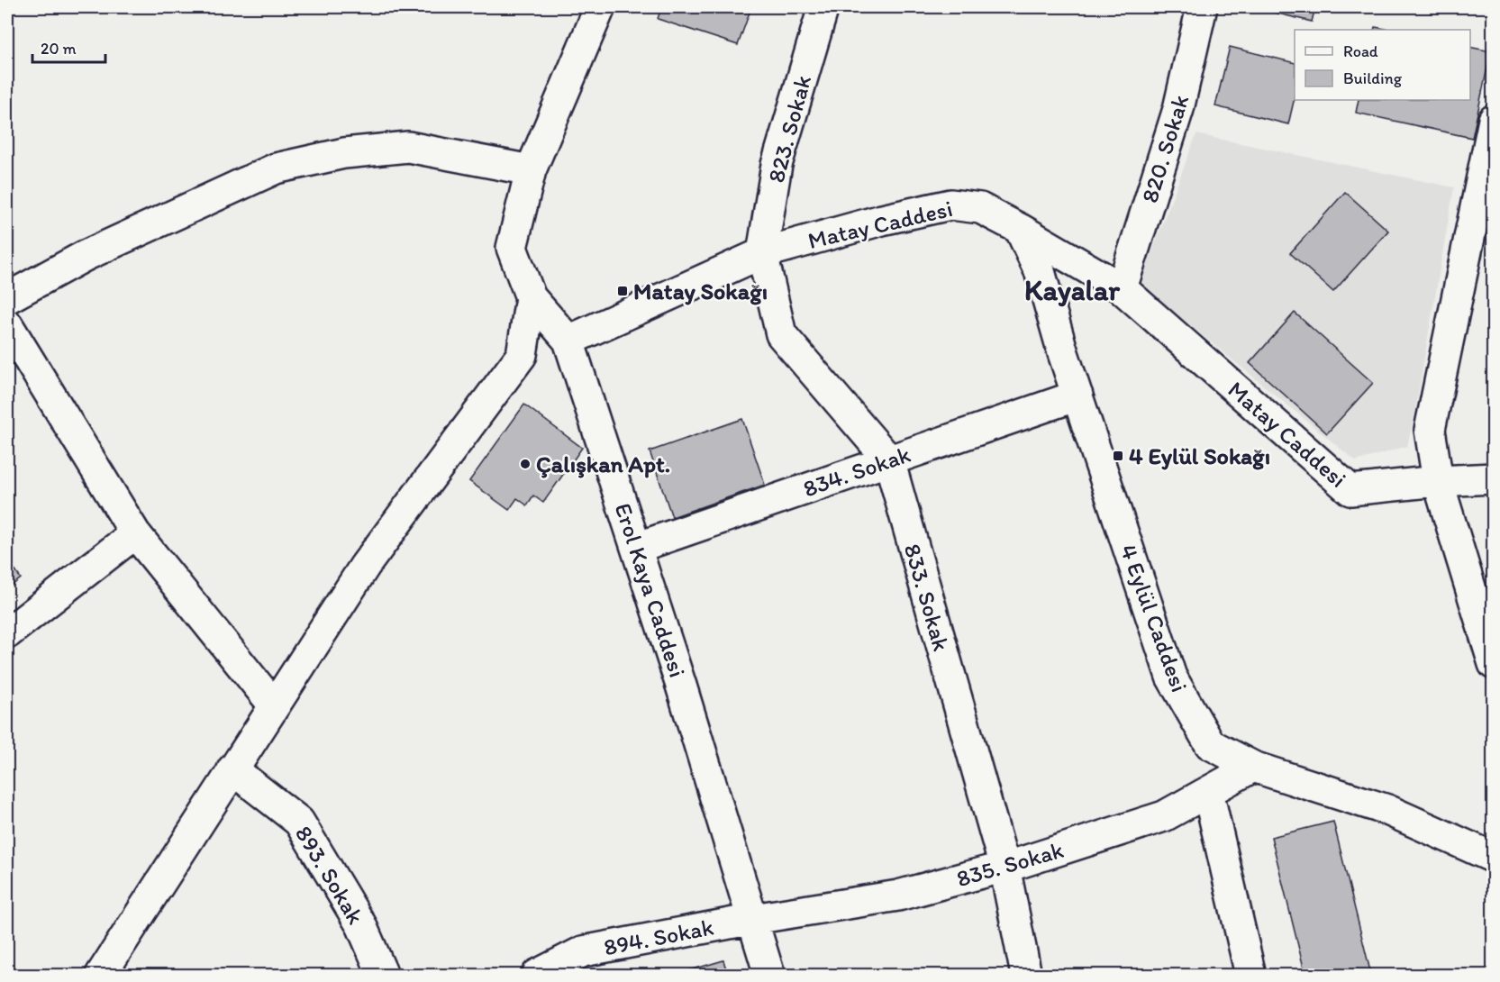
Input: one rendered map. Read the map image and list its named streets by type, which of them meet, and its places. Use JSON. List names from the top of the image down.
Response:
{
  "streets": {
    "street": [
      "823. Sokak",
      "820. Sokak",
      "Matay Caddesi",
      "834. Sokak",
      "Erol Kaya Caddesi",
      "833. Sokak",
      "4 Eylül Caddesi",
      "835. Sokak",
      "893. Sokak",
      "894. Sokak"
    ]
  },
  "crossings": [
    ["823. Sokak", "Matay Caddesi"],
    ["823. Sokak", "833. Sokak"],
    ["820. Sokak", "Matay Caddesi"],
    ["Matay Caddesi", "Erol Kaya Caddesi"],
    ["Matay Caddesi", "833. Sokak"],
    ["Matay Caddesi", "4 Eylül Caddesi"],
    ["834. Sokak", "Erol Kaya Caddesi"],
    ["834. Sokak", "833. Sokak"],
    ["834. Sokak", "4 Eylül Caddesi"],
    ["Erol Kaya Caddesi", "835. Sokak"],
    ["Erol Kaya Caddesi", "894. Sokak"],
    ["833. Sokak", "835. Sokak"],
    ["4 Eylül Caddesi", "835. Sokak"],
    ["835. Sokak", "894. Sokak"]
  ],
  "districts": ["Kayalar"],
  "places": {
    "transit": ["Matay Sokağı", "4 Eylül Sokağı"],
    "other": ["Çalışkan Apt."]
  },
  "legend": ["Road", "Building"],
  "scale_bar": "20 m"
}
